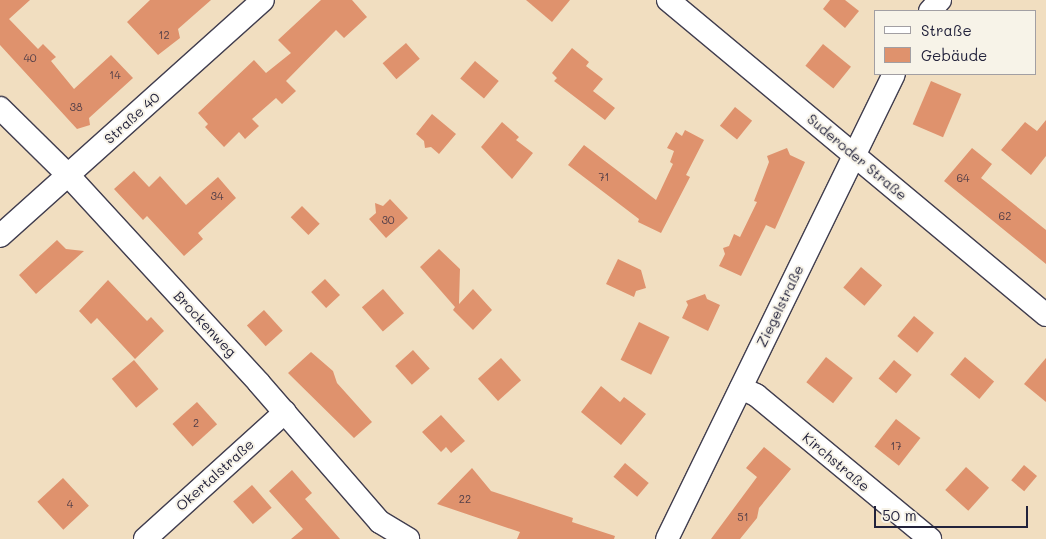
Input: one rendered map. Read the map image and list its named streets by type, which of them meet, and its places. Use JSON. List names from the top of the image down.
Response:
{
  "streets": {
    "street": [
      "Straße 40",
      "Suderoder Straße",
      "Ziegelstraße",
      "Brockenweg",
      "Kirchstraße",
      "Okertalstraße"
    ]
  },
  "crossings": [
    ["Straße 40", "Brockenweg"],
    ["Suderoder Straße", "Ziegelstraße"],
    ["Ziegelstraße", "Kirchstraße"],
    ["Brockenweg", "Okertalstraße"]
  ],
  "house_numbers": [
    "12",
    "40",
    "14",
    "38",
    "71",
    "64",
    "34",
    "62",
    "30",
    "2",
    "17",
    "22",
    "4",
    "51"
  ],
  "legend": ["Straße", "Gebäude"],
  "scale_bar": "50 m"
}
